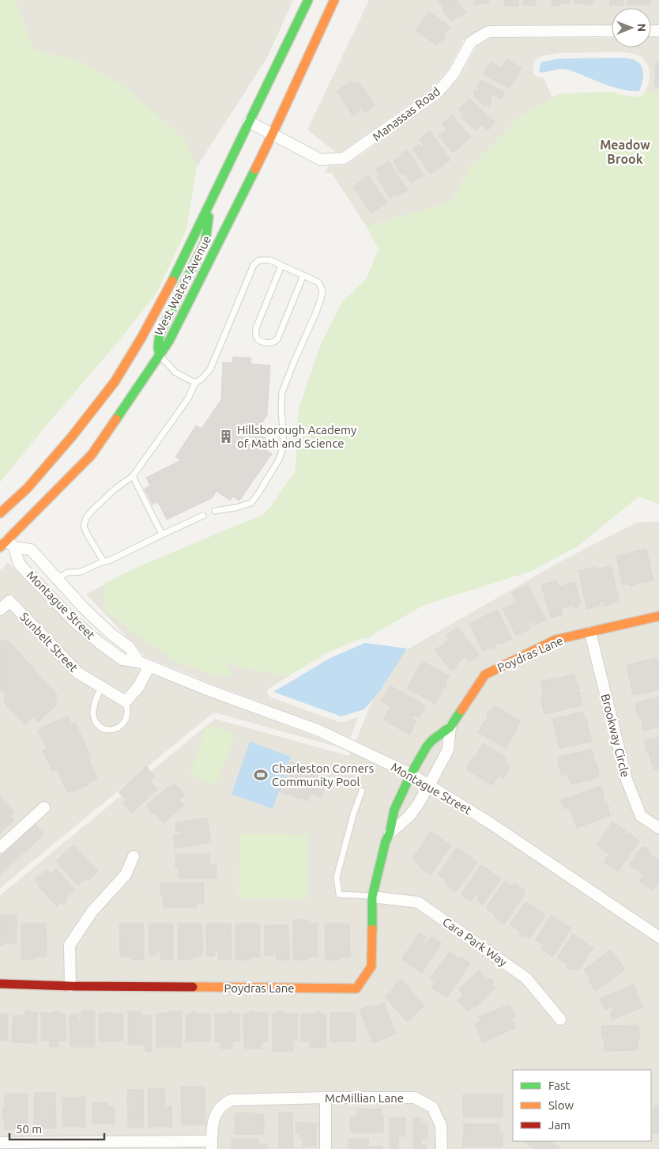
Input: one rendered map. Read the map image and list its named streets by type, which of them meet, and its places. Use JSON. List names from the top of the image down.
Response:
{
  "streets": {
    "street": [
      "Manassas Road",
      "West Waters Avenue",
      "Montague Street",
      "Sunbelt Street",
      "Poydras Lane",
      "Brookway Circle",
      "Cara Park Way",
      "McMillian Lane"
    ]
  },
  "crossings": [
    ["Manassas Road", "West Waters Avenue"],
    ["West Waters Avenue", "Montague Street"],
    ["Montague Street", "Poydras Lane"],
    ["Poydras Lane", "Brookway Circle"],
    ["Poydras Lane", "Cara Park Way"]
  ],
  "districts": ["Meadow Brook"],
  "places": {
    "building": ["Hillsborough Academy of Math and Science"],
    "sports": ["Charleston Corners Community Pool"]
  },
  "legend": ["Fast", "Slow", "Jam"],
  "scale_bar": "50 m",
  "north": "right"
}
